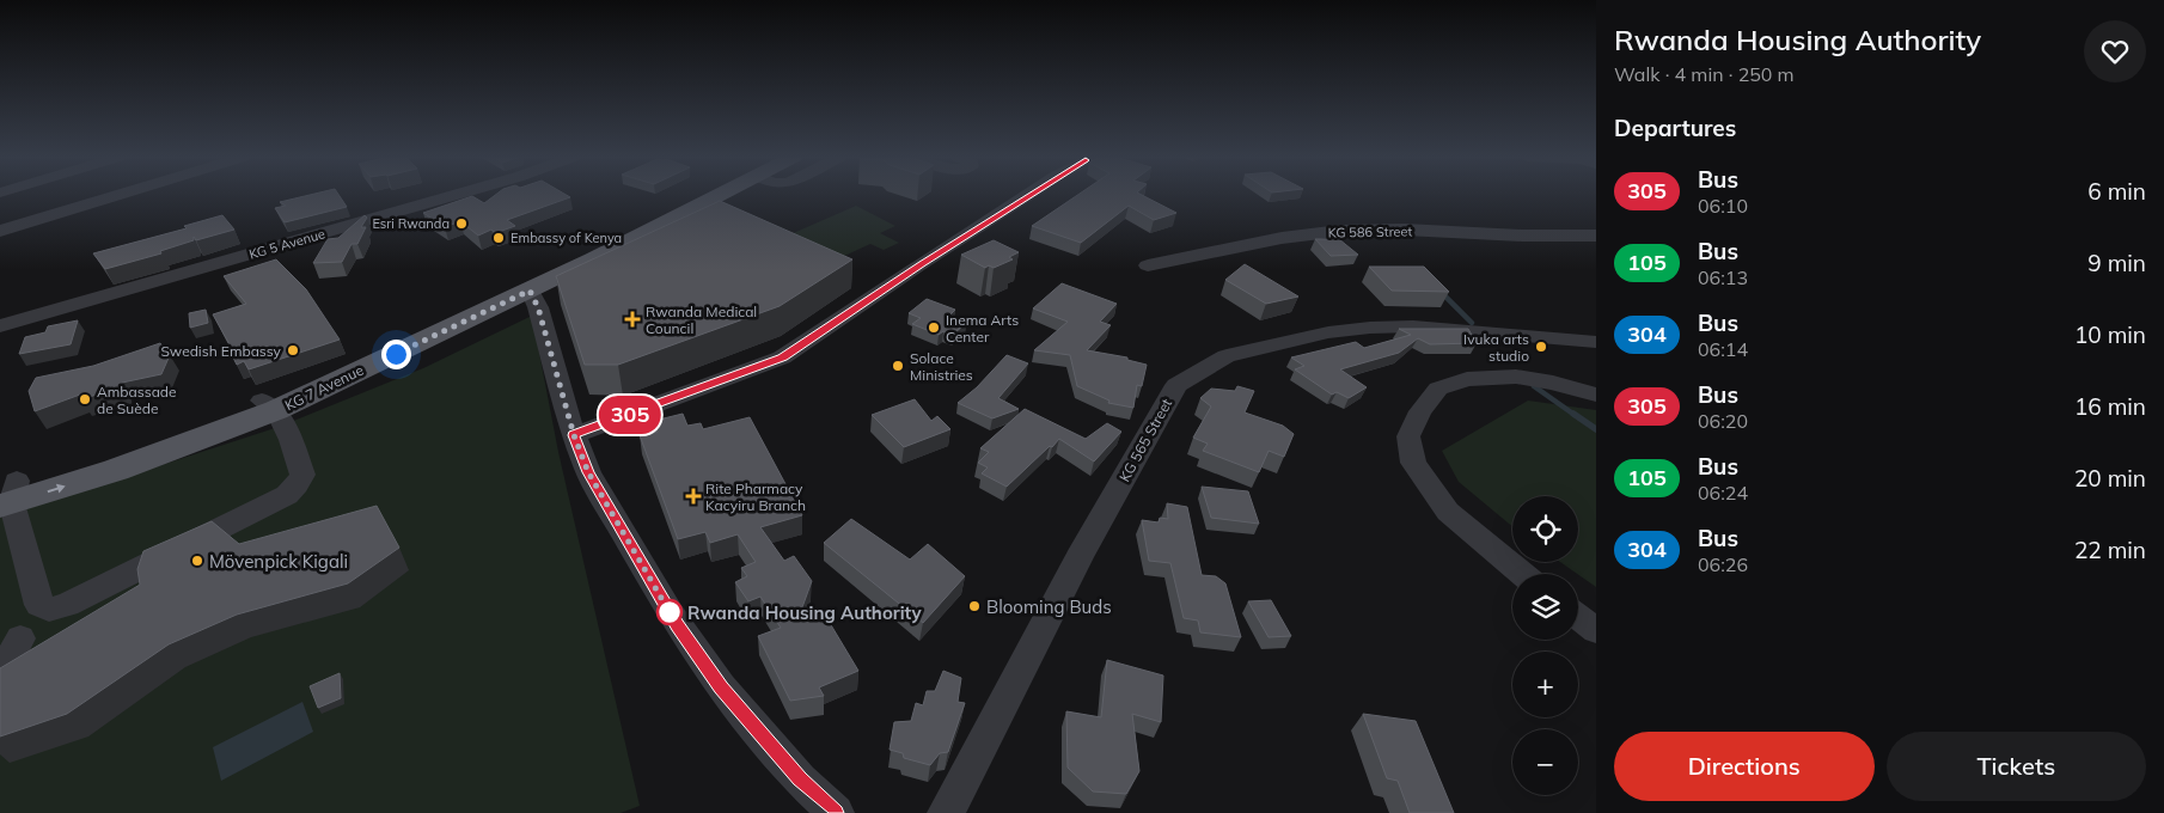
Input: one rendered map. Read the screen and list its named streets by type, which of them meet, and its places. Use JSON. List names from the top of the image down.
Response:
{
  "streets": {
    "main road": ["KG 7 Avenue"],
    "street": ["KG 586 Street", "KG 5 Avenue", "KG 565 Street"]
  },
  "places": {
    "other": [
      "Esri Rwanda",
      "Embassy of Kenya",
      "Inema Arts Center",
      "Ivuka arts studio",
      "Swedish Embassy",
      "Solace Ministries",
      "Ambassade de Suède",
      "Mövenpick Kigali",
      "Blooming Buds",
      "Rwanda Housing Authority"
    ],
    "health": ["Rwanda Medical Council", "Rite Pharmacy Kacyiru Branch"]
  },
  "lines": ["bus line 305"],
  "page": {
    "on_map": "305",
    "heading": [
      ["Rwanda Housing Authority", "Walk · 4 min · 250 m"],
      "Departures"
    ],
    "list": [
      {
        "mark": "305",
        "name": "Bus",
        "note": "06:10",
        "value": "6 min"
      },
      {
        "mark": "105",
        "name": "Bus",
        "note": "06:13",
        "value": "9 min"
      },
      {
        "mark": "304",
        "name": "Bus",
        "note": "06:14",
        "value": "10 min"
      },
      {
        "mark": "305",
        "name": "Bus",
        "note": "06:20",
        "value": "16 min"
      },
      {
        "mark": "105",
        "name": "Bus",
        "note": "06:24",
        "value": "20 min"
      },
      {
        "mark": "304",
        "name": "Bus",
        "note": "06:26",
        "value": "22 min"
      }
    ],
    "map_buttons": ["+", "−"],
    "buttons": ["Directions", "Tickets"]
  }
}
